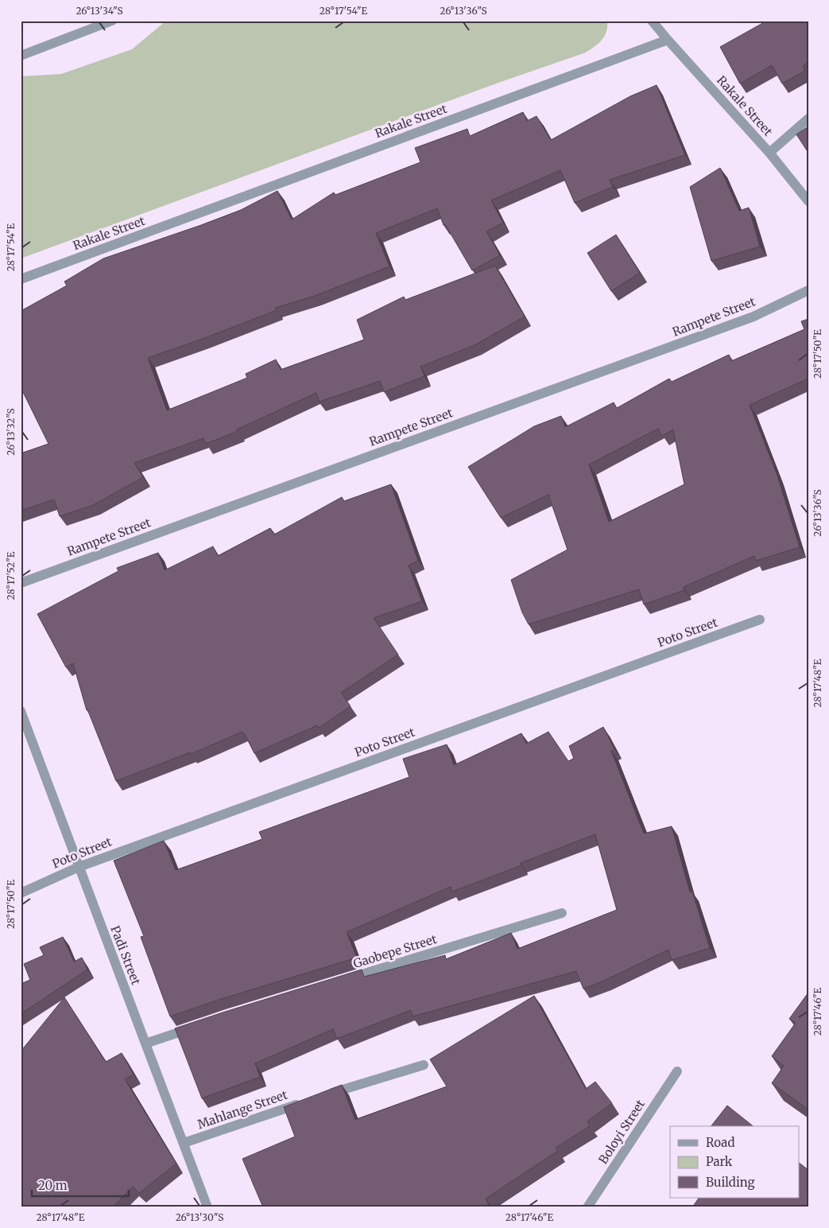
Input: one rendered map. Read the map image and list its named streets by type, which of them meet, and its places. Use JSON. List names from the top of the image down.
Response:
{
  "streets": {
    "street": [
      "Rakale Street",
      "Rampete Street",
      "Poto Street",
      "Gaobepe Street",
      "Padi Street",
      "Mahlange Street",
      "Boloyi Street"
    ]
  },
  "crossings": [
    ["Poto Street", "Padi Street"],
    ["Padi Street", "Mahlange Street"]
  ],
  "legend": ["Road", "Park", "Building"],
  "scale_bar": "20 m",
  "coordinates": [
    "26°13'34\"S",
    "28°17'54\"E",
    "26°13'36\"S",
    "28°17'50\"E",
    "26°13'32\"S",
    "28°17'52\"E",
    "28°17'48\"E",
    "28°17'46\"E",
    "26°13'30\"S"
  ]
}
